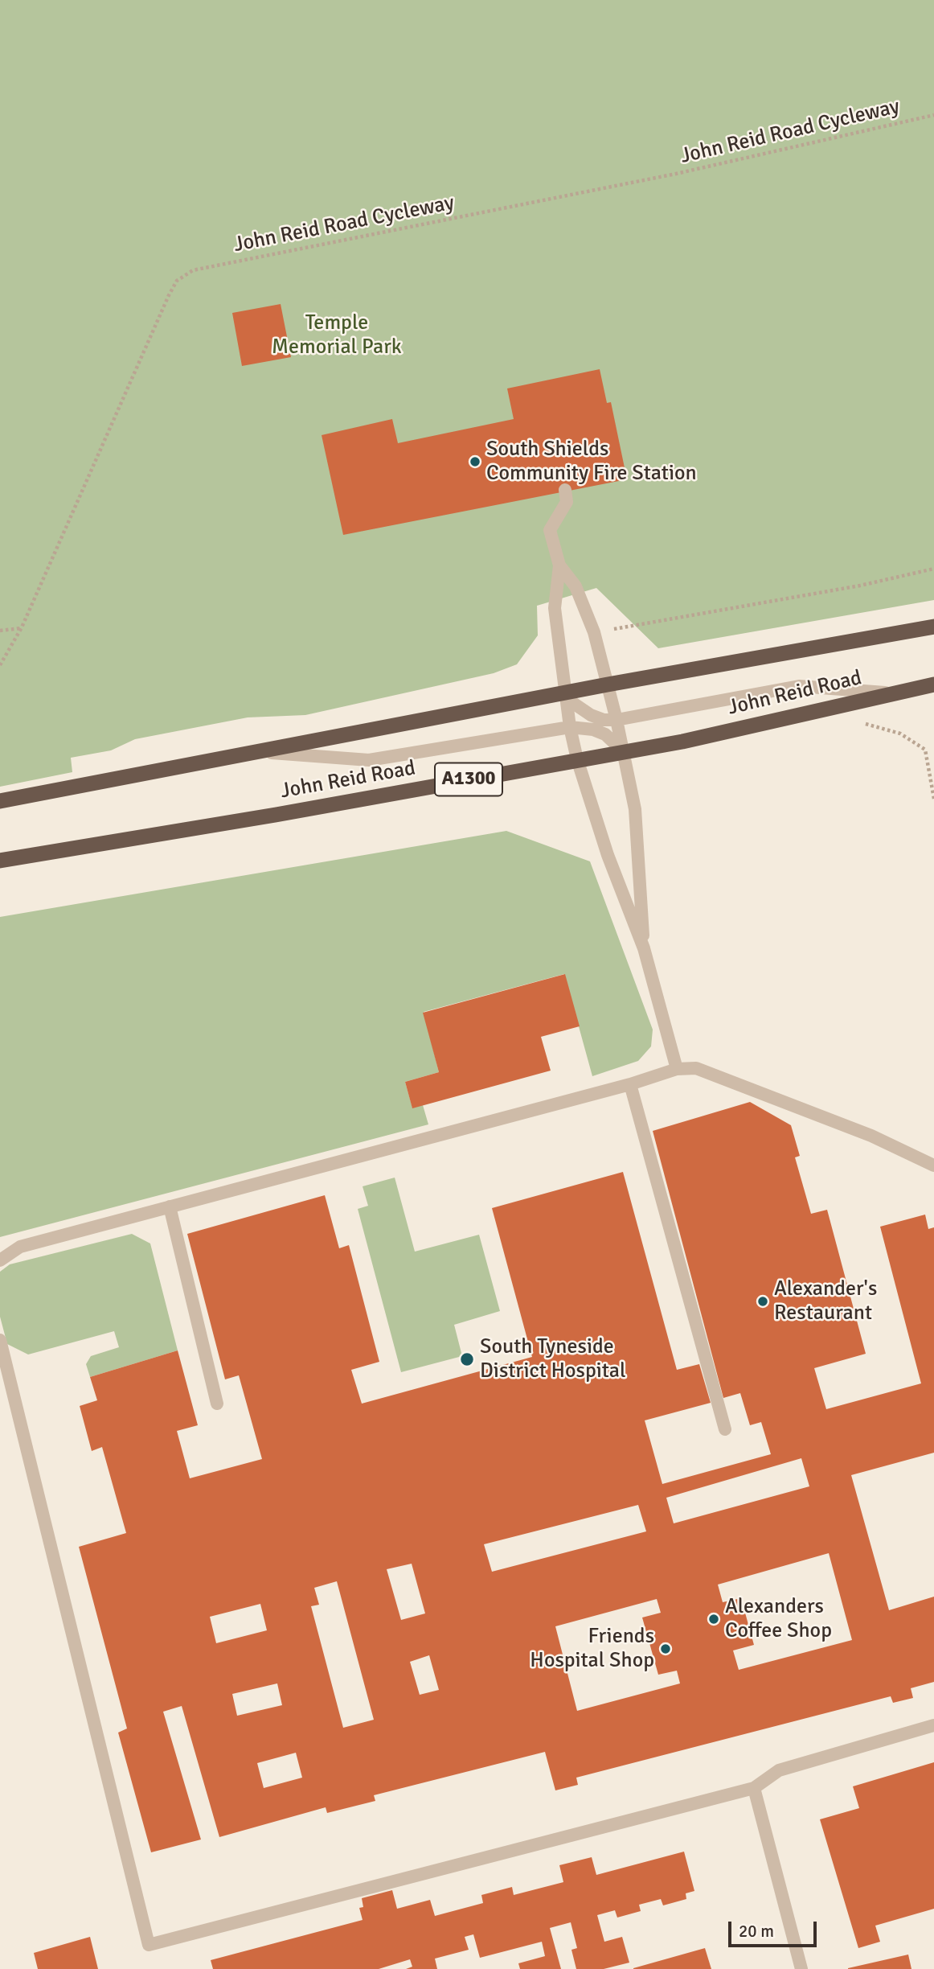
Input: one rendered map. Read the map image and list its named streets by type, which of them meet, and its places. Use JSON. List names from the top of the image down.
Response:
{
  "streets": {
    "highway": ["John Reid Road", "A1300"],
    "path": ["John Reid Road Cycleway"]
  },
  "parks": ["Temple Memorial Park"],
  "places": [
    "South Shields Community Fire Station",
    "Alexander's Restaurant",
    "South Tyneside District Hospital",
    "Alexanders Coffee Shop",
    "Friends Hospital Shop"
  ],
  "scale_bar": "20 m"
}
